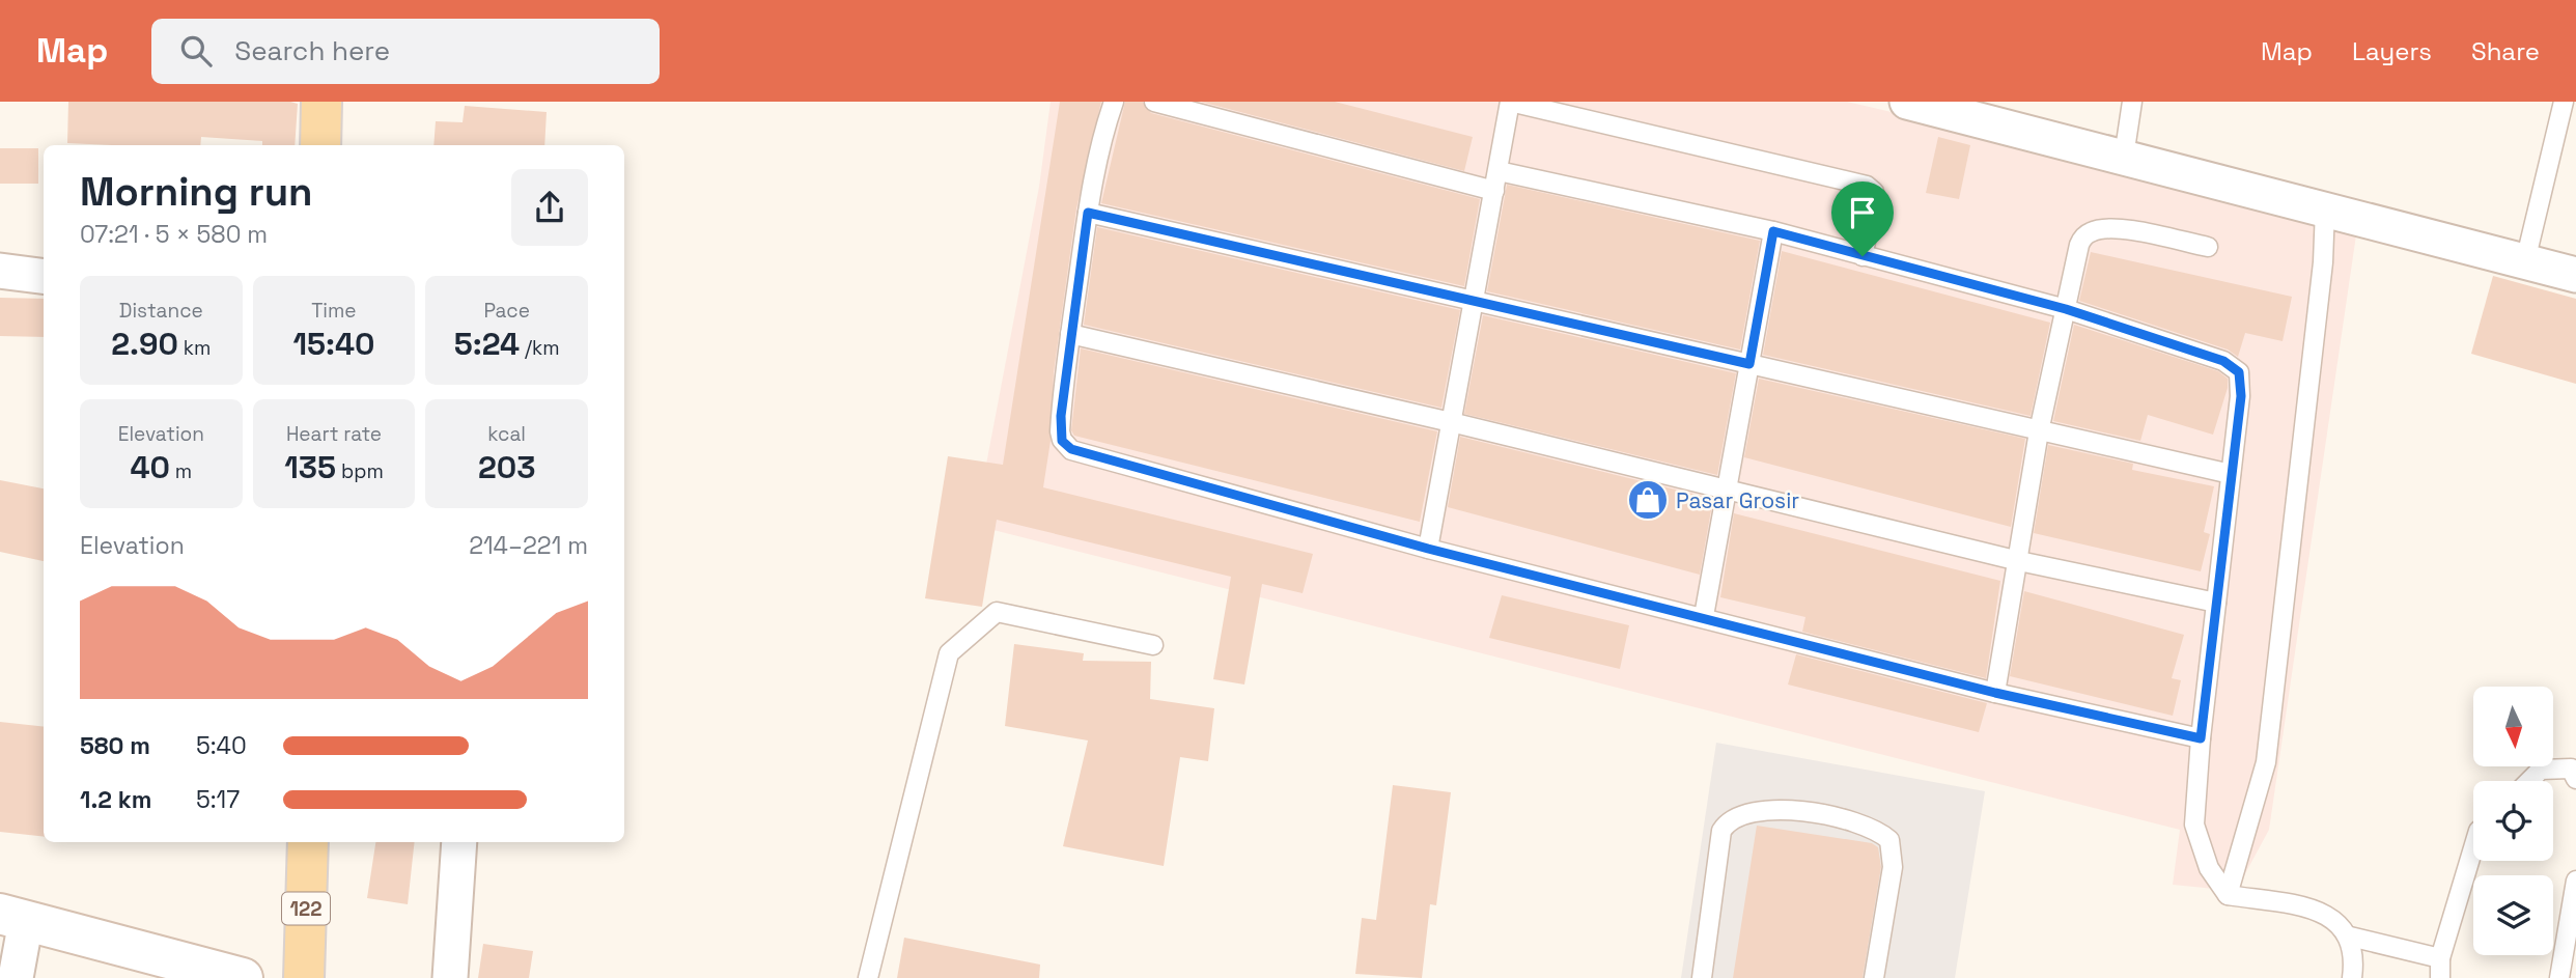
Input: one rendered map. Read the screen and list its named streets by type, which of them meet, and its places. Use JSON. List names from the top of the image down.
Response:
{
  "streets": {
    "main road": ["122"]
  },
  "places": {
    "shop": ["Pasar Grosir"]
  },
  "north": "bottom",
  "page": {
    "header": "Map",
    "search": "Search here",
    "nav": ["Map", "Layers", "Share"],
    "heading": ["Morning run", "07:21 · 5 × 580 m"],
    "stats": [
      ["Distance", "2.90 km"],
      ["Time", "15:40"],
      ["Pace", "5:24 /km"],
      ["Elevation", "40 m"],
      ["Heart rate", "135 bpm"],
      ["kcal", "203"]
    ],
    "chart": ["Elevation", "214–221 m"],
    "list": [
      {
        "name": "580 m",
        "note": "5:40"
      },
      {
        "name": "1.2 km",
        "note": "5:17"
      }
    ]
  }
}
